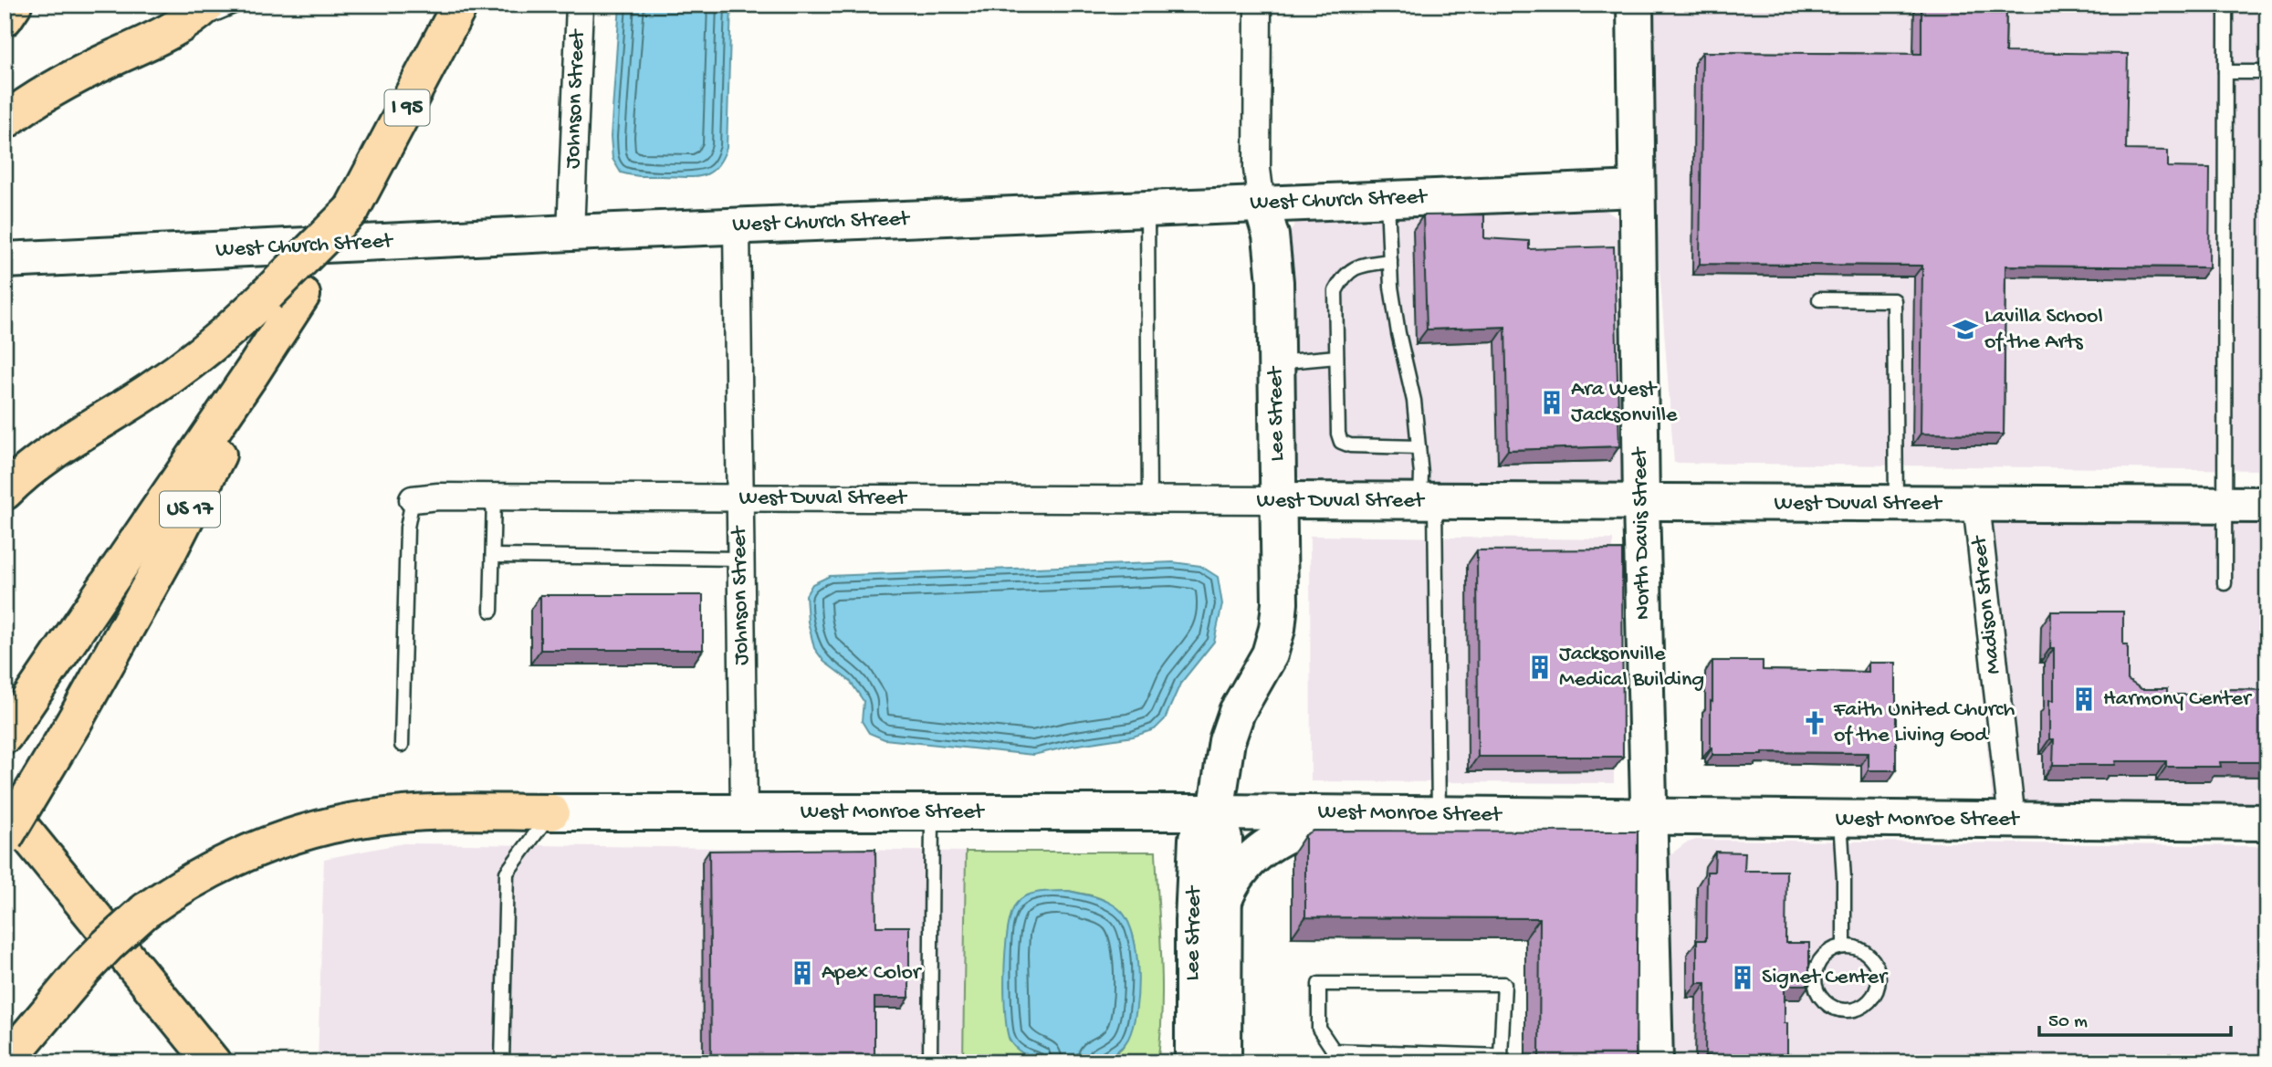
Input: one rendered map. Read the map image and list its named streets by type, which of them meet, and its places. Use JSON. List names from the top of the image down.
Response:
{
  "streets": {
    "highway": ["I 95", "US 17"],
    "street": [
      "Johnson Street",
      "West Church Street",
      "Lee Street",
      "West Duval Street",
      "North Davis Street",
      "Madison Street",
      "West Monroe Street"
    ]
  },
  "crossings": [
    ["Johnson Street", "West Church Street"],
    ["Johnson Street", "West Duval Street"],
    ["Johnson Street", "West Monroe Street"],
    ["I 95", "US 17"],
    ["West Church Street", "Lee Street"],
    ["West Church Street", "North Davis Street"],
    ["Lee Street", "West Duval Street"],
    ["Lee Street", "West Monroe Street"],
    ["West Duval Street", "North Davis Street"],
    ["West Duval Street", "Madison Street"],
    ["North Davis Street", "West Monroe Street"],
    ["Madison Street", "West Monroe Street"]
  ],
  "places": {
    "school or university": ["Lavilla School of the Arts"],
    "building": [
      "Ara West Jacksonville",
      "Jacksonville Medical Building",
      "Harmony Center",
      "Apex Color",
      "Signet Center"
    ],
    "church": ["Faith United Church of the Living God"]
  },
  "scale_bar": "50 m"
}
